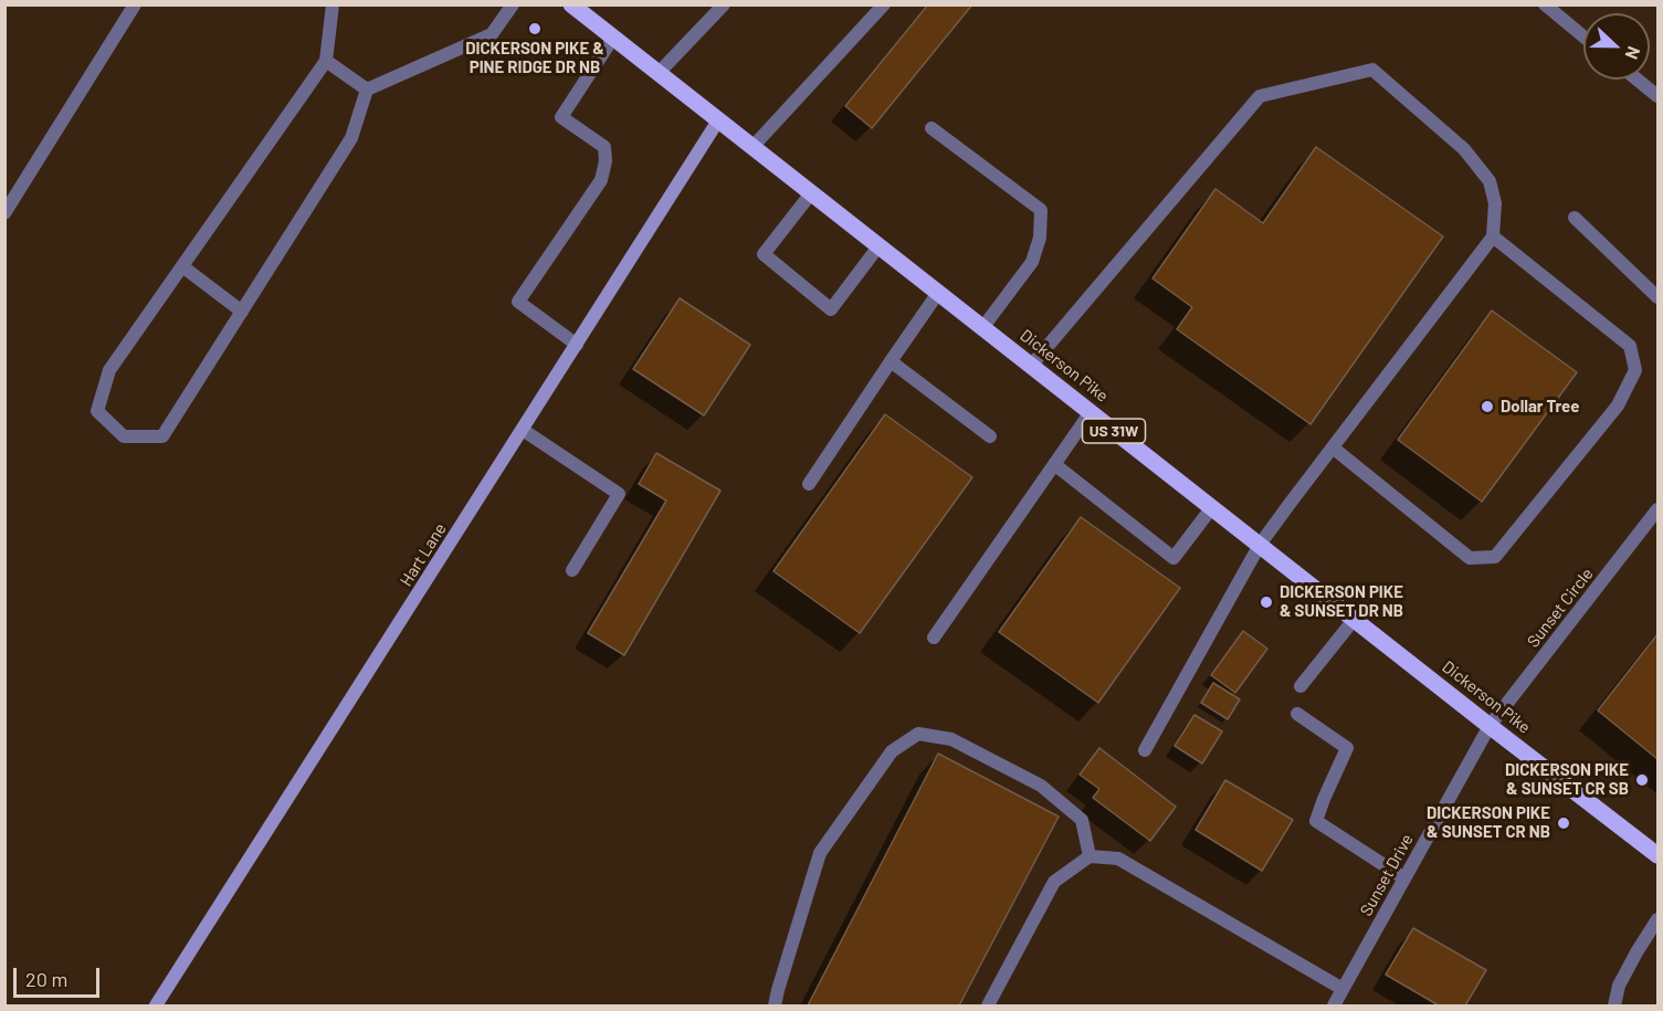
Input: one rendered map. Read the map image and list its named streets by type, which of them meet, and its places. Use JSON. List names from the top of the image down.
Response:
{
  "streets": {
    "main road": ["Dickerson Pike", "US 31W", "Hart Lane"],
    "street": ["Sunset Circle", "Sunset Drive"]
  },
  "crossings": [
    ["Dickerson Pike", "Hart Lane"],
    ["Dickerson Pike", "Sunset Circle"],
    ["Dickerson Pike", "Sunset Drive"],
    ["Sunset Circle", "Sunset Drive"]
  ],
  "places": [
    "DICKERSON PIKE & PINE RIDGE DR NB",
    "Dollar Tree",
    "DICKERSON PIKE & SUNSET DR NB",
    "DICKERSON PIKE & SUNSET CR SB",
    "DICKERSON PIKE & SUNSET CR NB"
  ],
  "scale_bar": "20 m",
  "north": "right"
}
